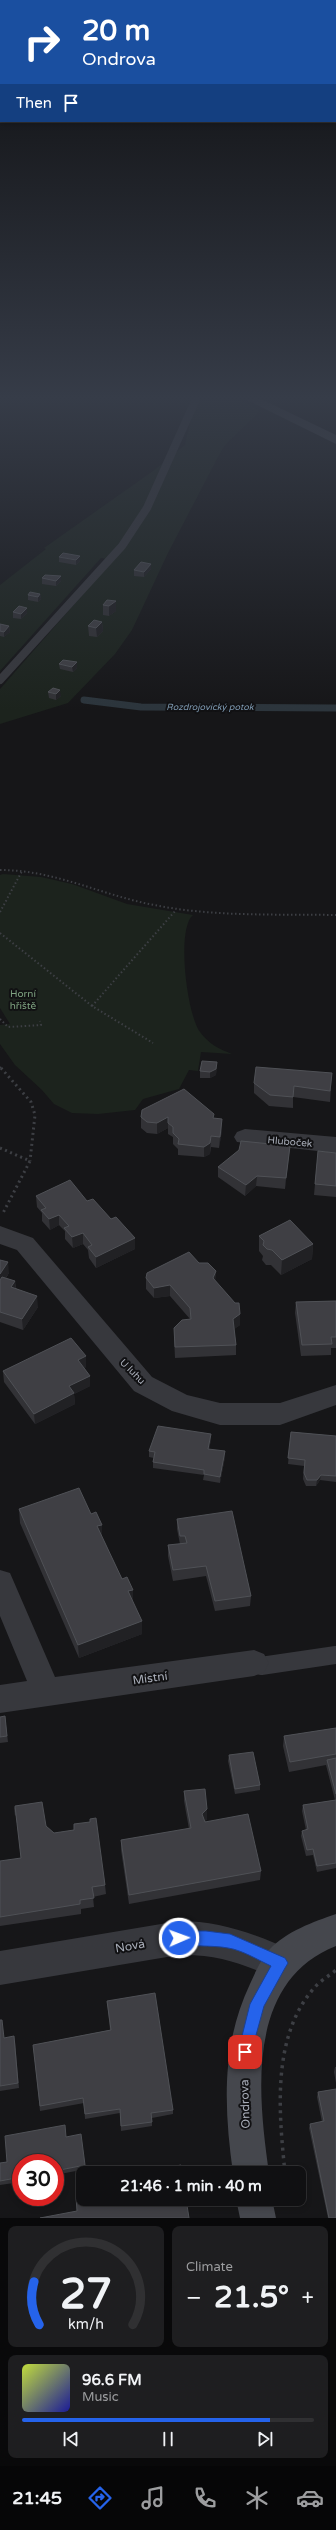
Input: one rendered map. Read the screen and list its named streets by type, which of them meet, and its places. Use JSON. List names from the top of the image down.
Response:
{
  "streets": {
    "street": [
      "Hluboček",
      "U luhu",
      "Místní",
      "Nová",
      "Ondrova"
    ]
  },
  "crossings": [
    ["Nová", "Ondrova"]
  ],
  "water": ["Rozdrojovický potok"],
  "parks": ["Horní hřiště"],
  "page": {
    "turn": ["20 m", "Ondrova"],
    "then": "Then",
    "limit": "30",
    "trip": "21:46 · 1 min · 40 m",
    "tile": "Climate",
    "heat": ["−", "21.5°", "+"],
    "song": ["96.6 FM", "Music"],
    "tabs": "21:45",
    "gauge": ["27", "km/h"]
  }
}
